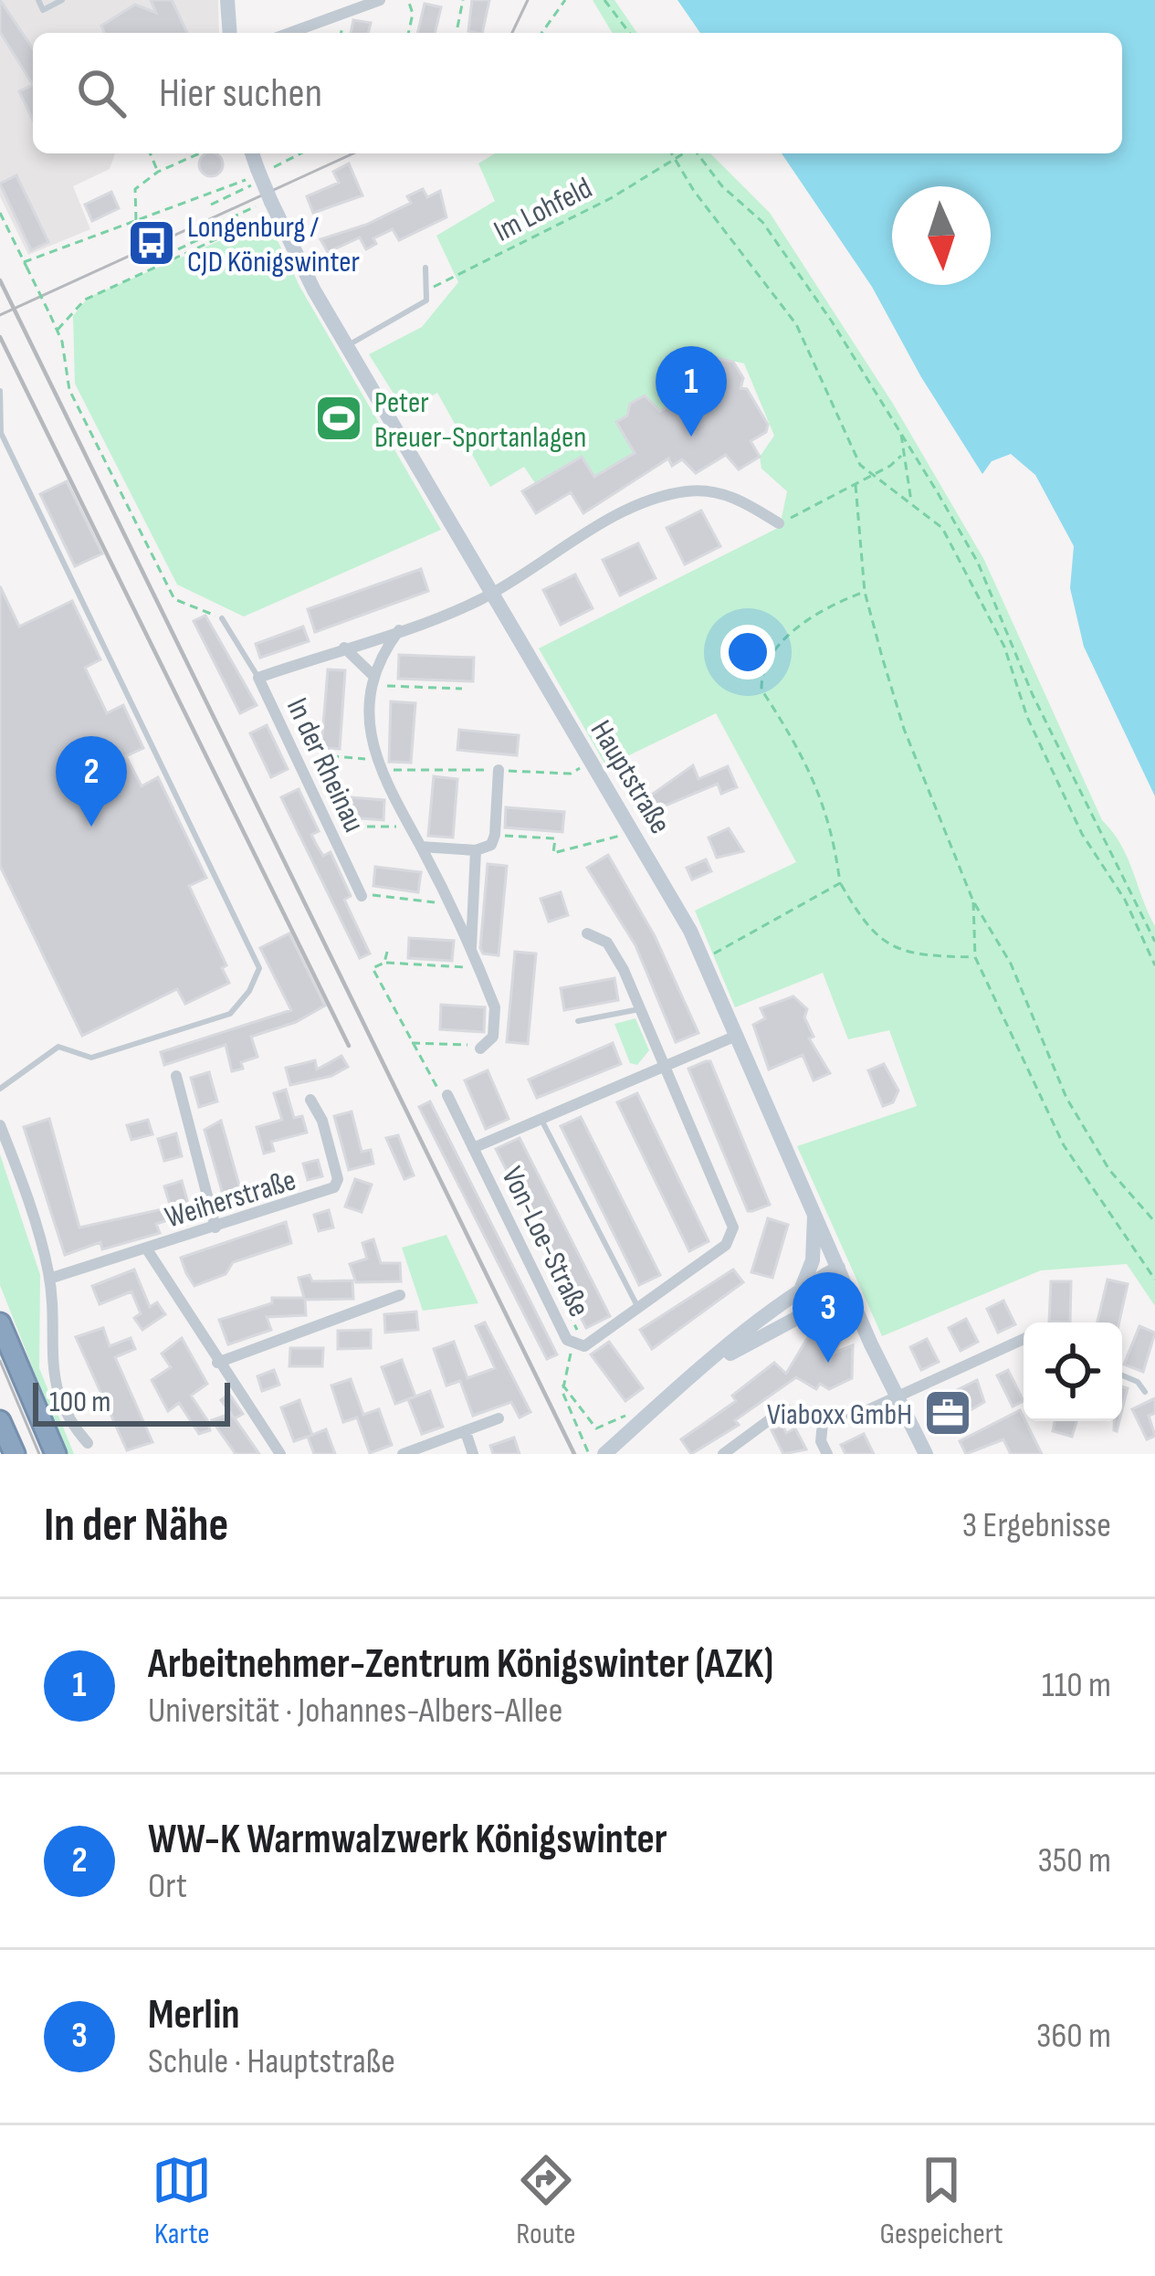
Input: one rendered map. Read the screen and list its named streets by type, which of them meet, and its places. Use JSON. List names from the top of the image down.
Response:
{
  "streets": {
    "main road": ["Hauptstraße"],
    "street": ["In der Rheinau", "Weiherstraße", "Von-Loe-Straße"],
    "path": ["Im Lohfeld"]
  },
  "crossings": [
    ["In der Rheinau", "Hauptstraße"],
    ["Hauptstraße", "Von-Loe-Straße"]
  ],
  "places": {
    "bus stop": ["Longenburg / CJD Königswinter"],
    "sports": ["Peter Breuer-Sportanlagen"],
    "office": ["Viaboxx GmbH"]
  },
  "scale_bar": "100 m",
  "north": "bottom",
  "page": {
    "search": "Hier suchen",
    "pins": ["1", "2", "3"],
    "scale": "100 m",
    "heading": ["In der Nähe", "3 Ergebnisse"],
    "list": [
      {
        "mark": "1",
        "name": "Arbeitnehmer-Zentrum Königswinter (AZK)",
        "note": "Universität · Johannes-Albers-Allee",
        "value": "110 m"
      },
      {
        "mark": "2",
        "name": "WW-K Warmwalzwerk Königswinter",
        "note": "Ort",
        "value": "350 m"
      },
      {
        "mark": "3",
        "name": "Merlin",
        "note": "Schule · Hauptstraße",
        "value": "360 m"
      }
    ],
    "nav": ["Karte", "Route", "Gespeichert"]
  }
}
